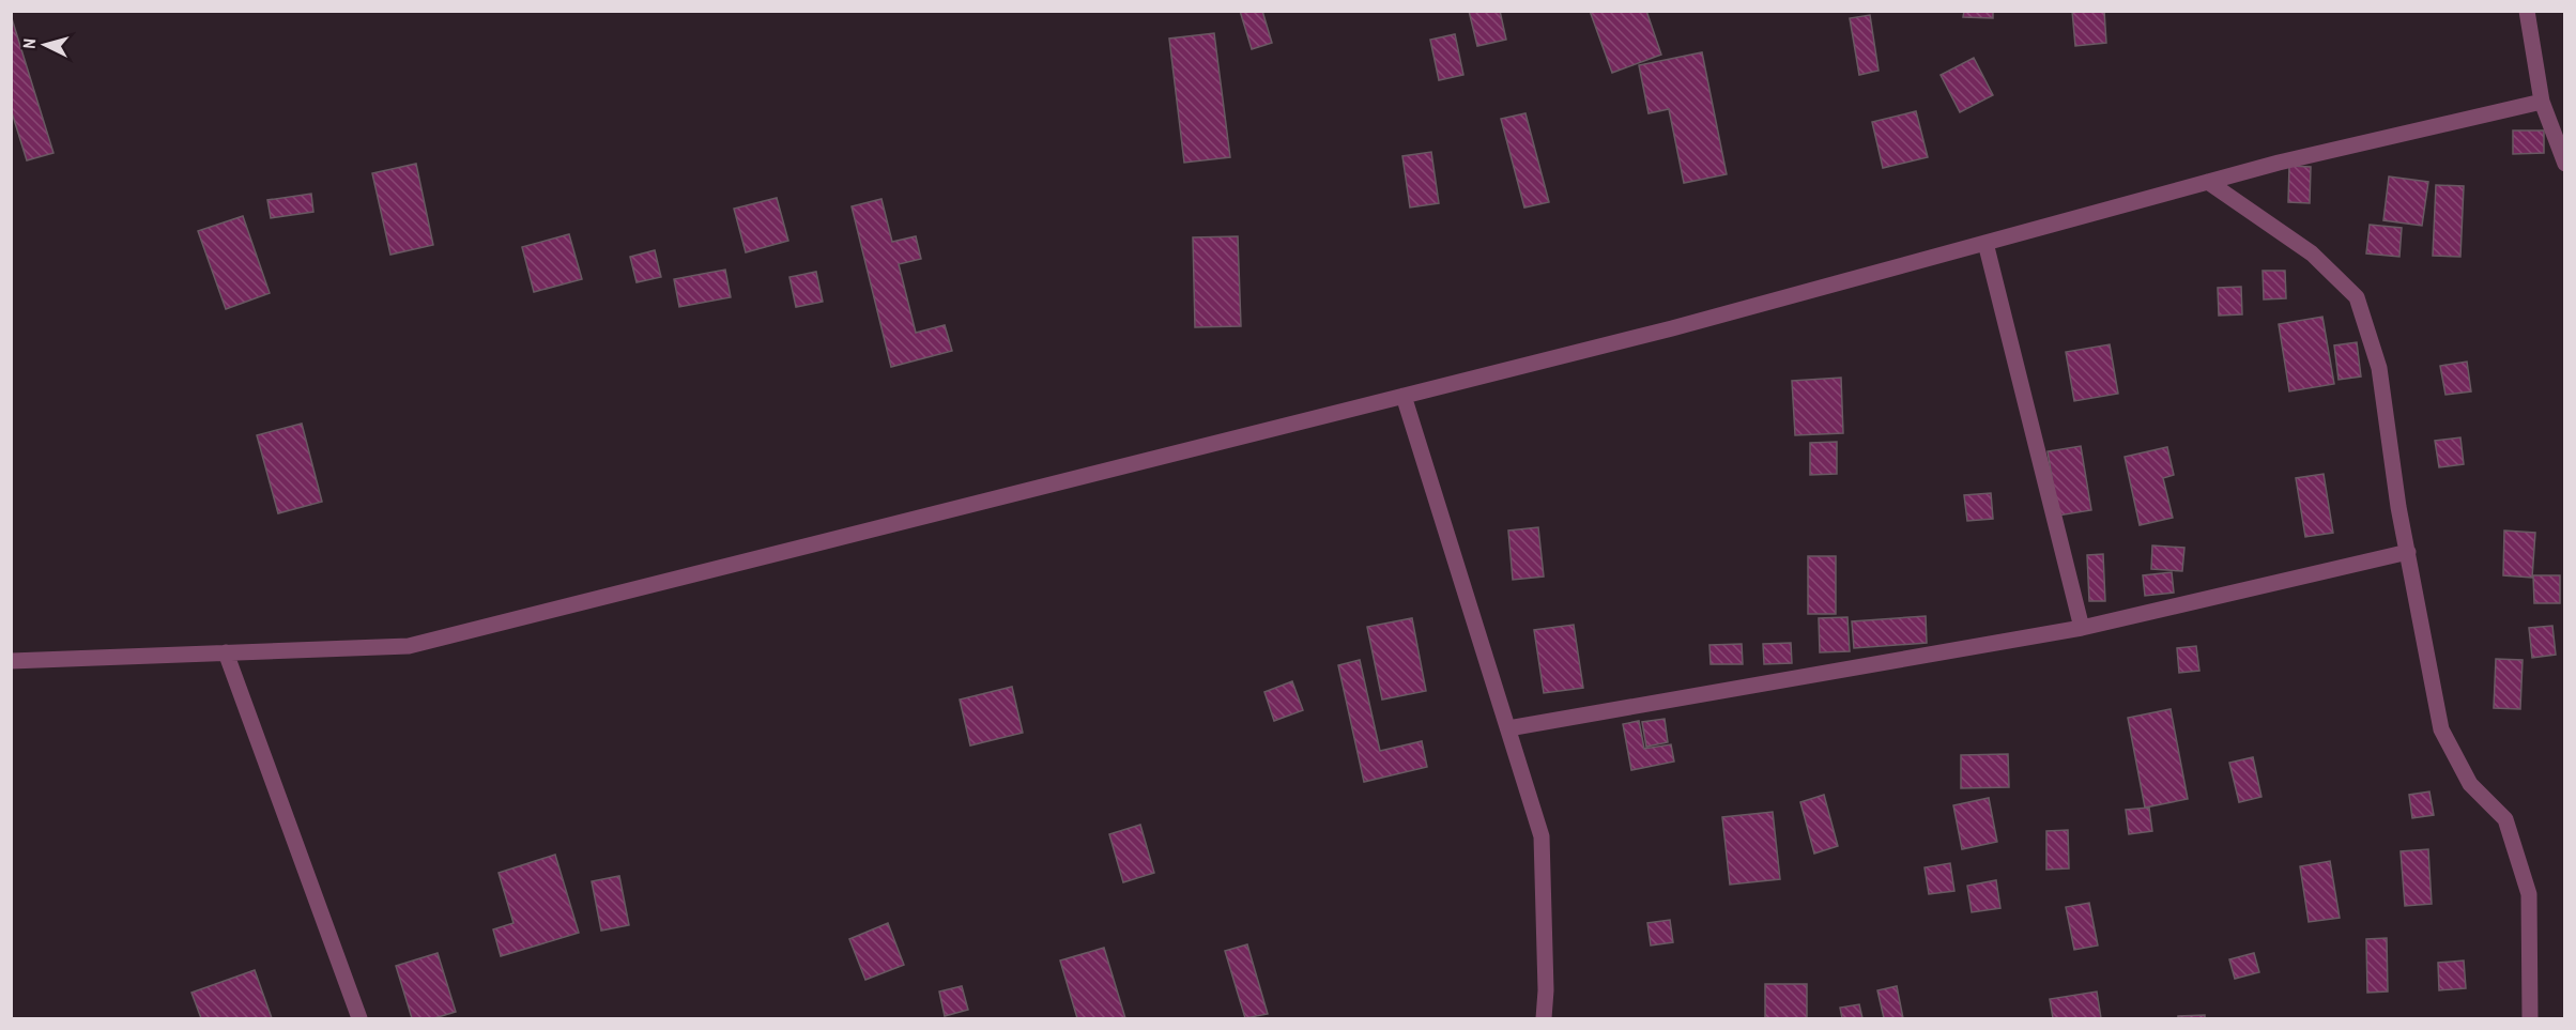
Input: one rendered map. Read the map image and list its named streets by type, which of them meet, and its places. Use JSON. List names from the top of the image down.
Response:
{
  "north": "left"
}
